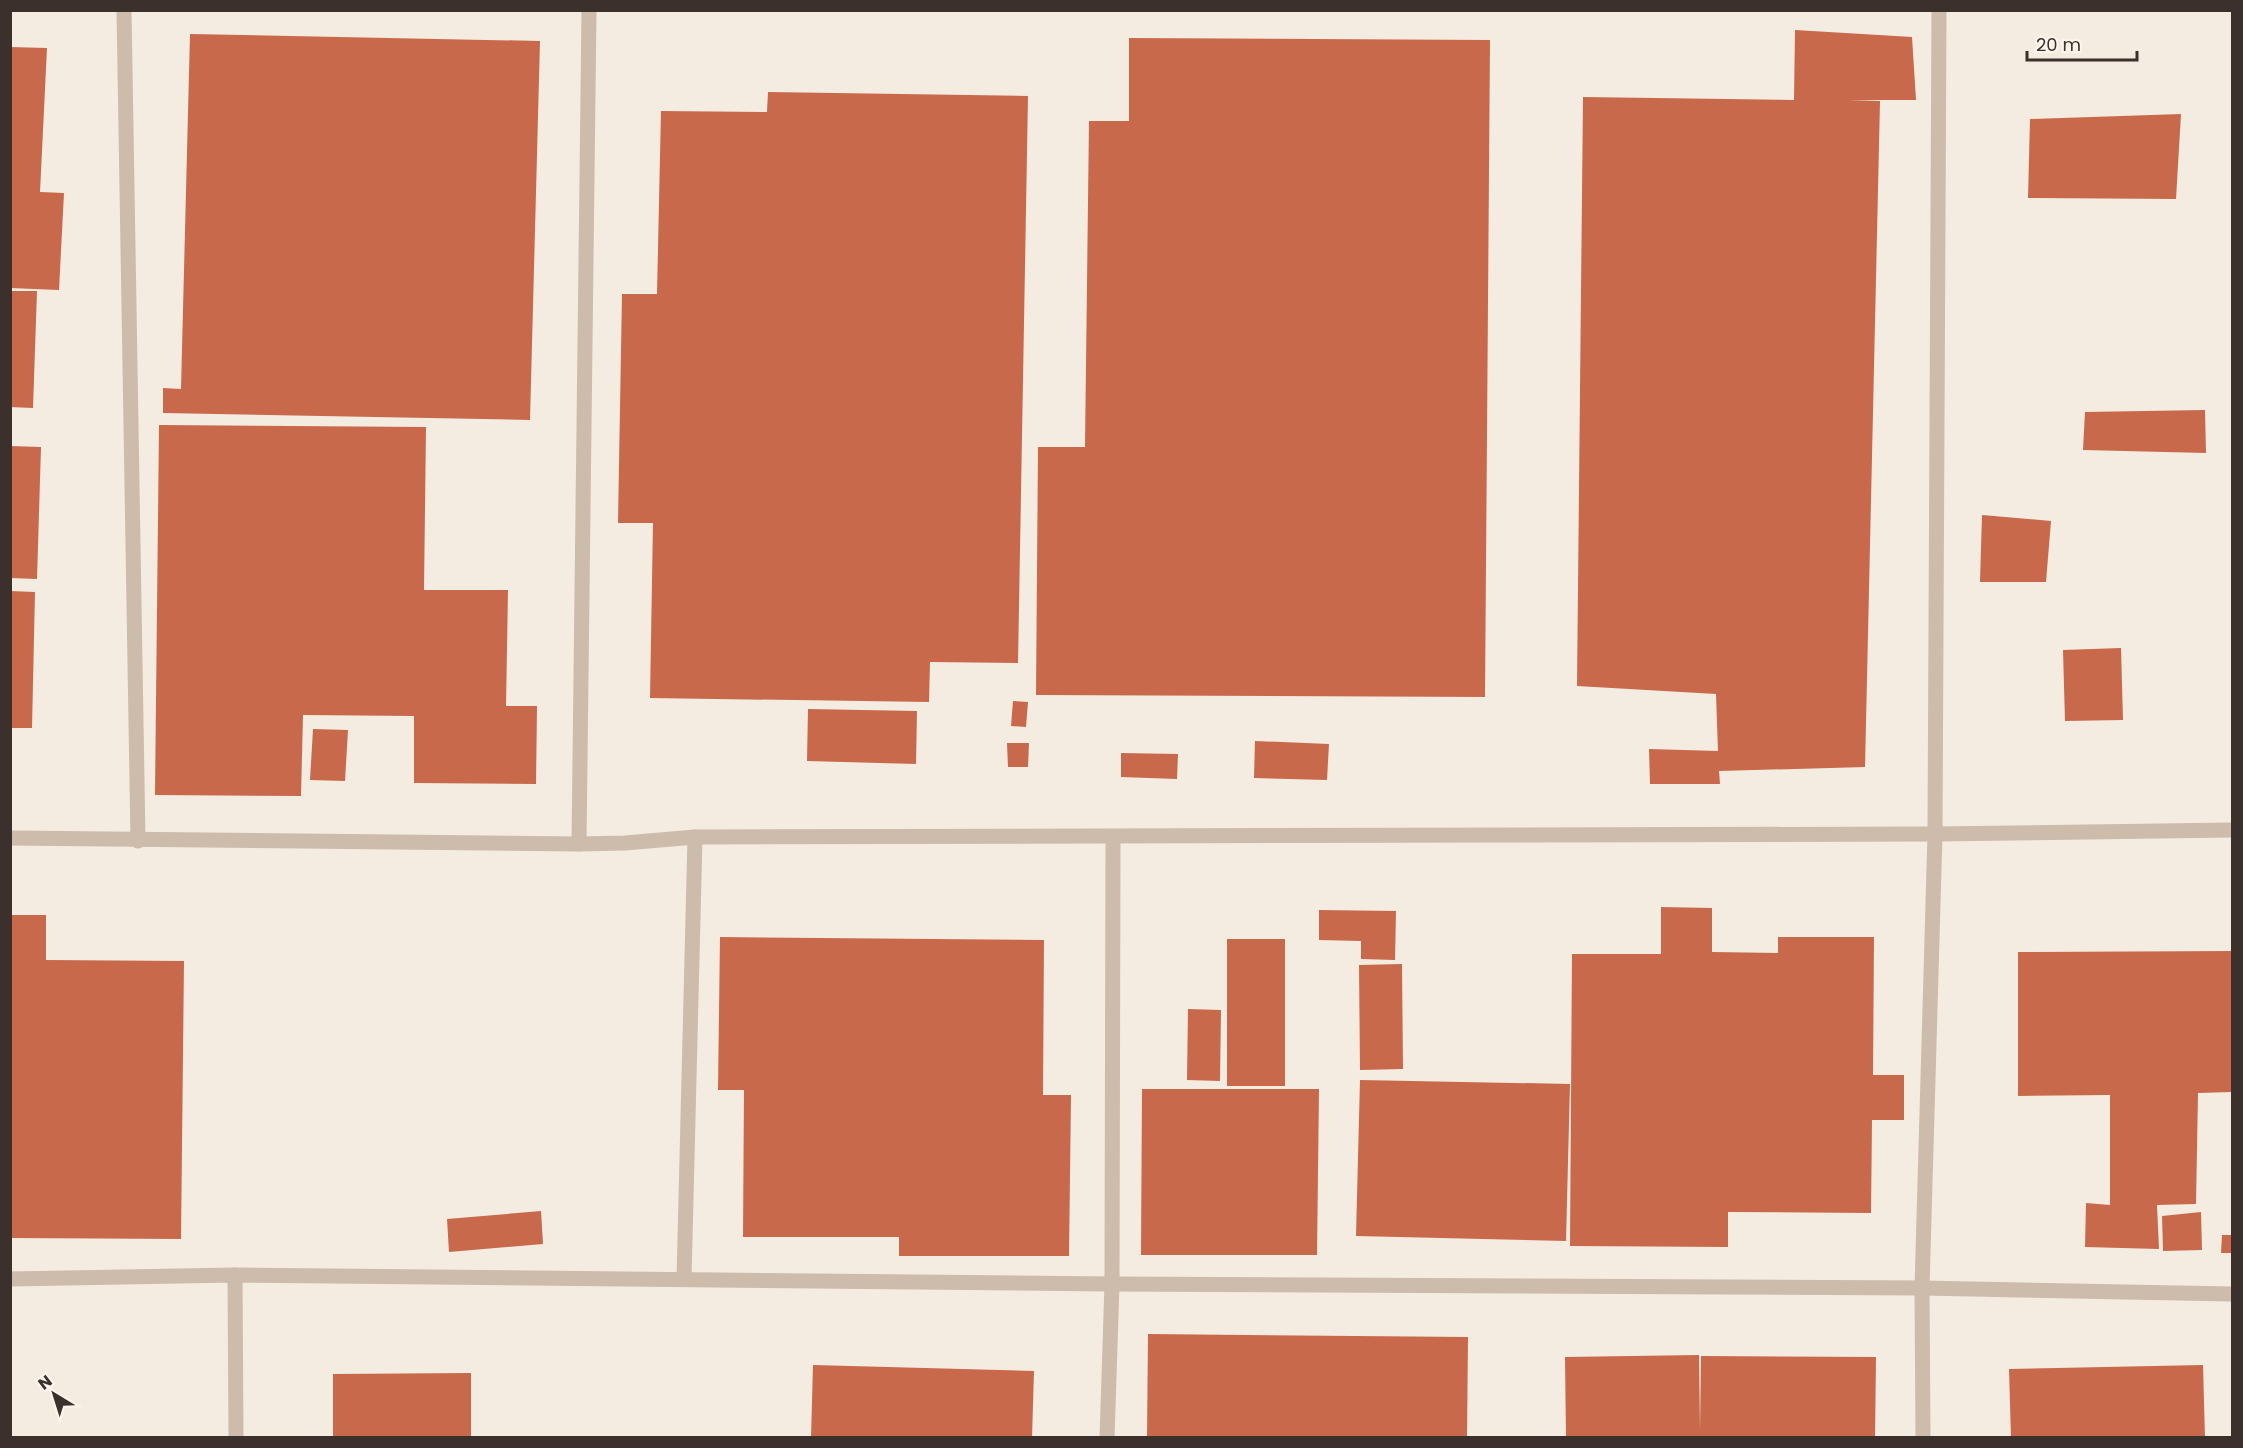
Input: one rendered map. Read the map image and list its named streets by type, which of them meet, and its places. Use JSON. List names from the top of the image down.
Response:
{
  "scale_bar": "20 m",
  "north": "top left"
}
